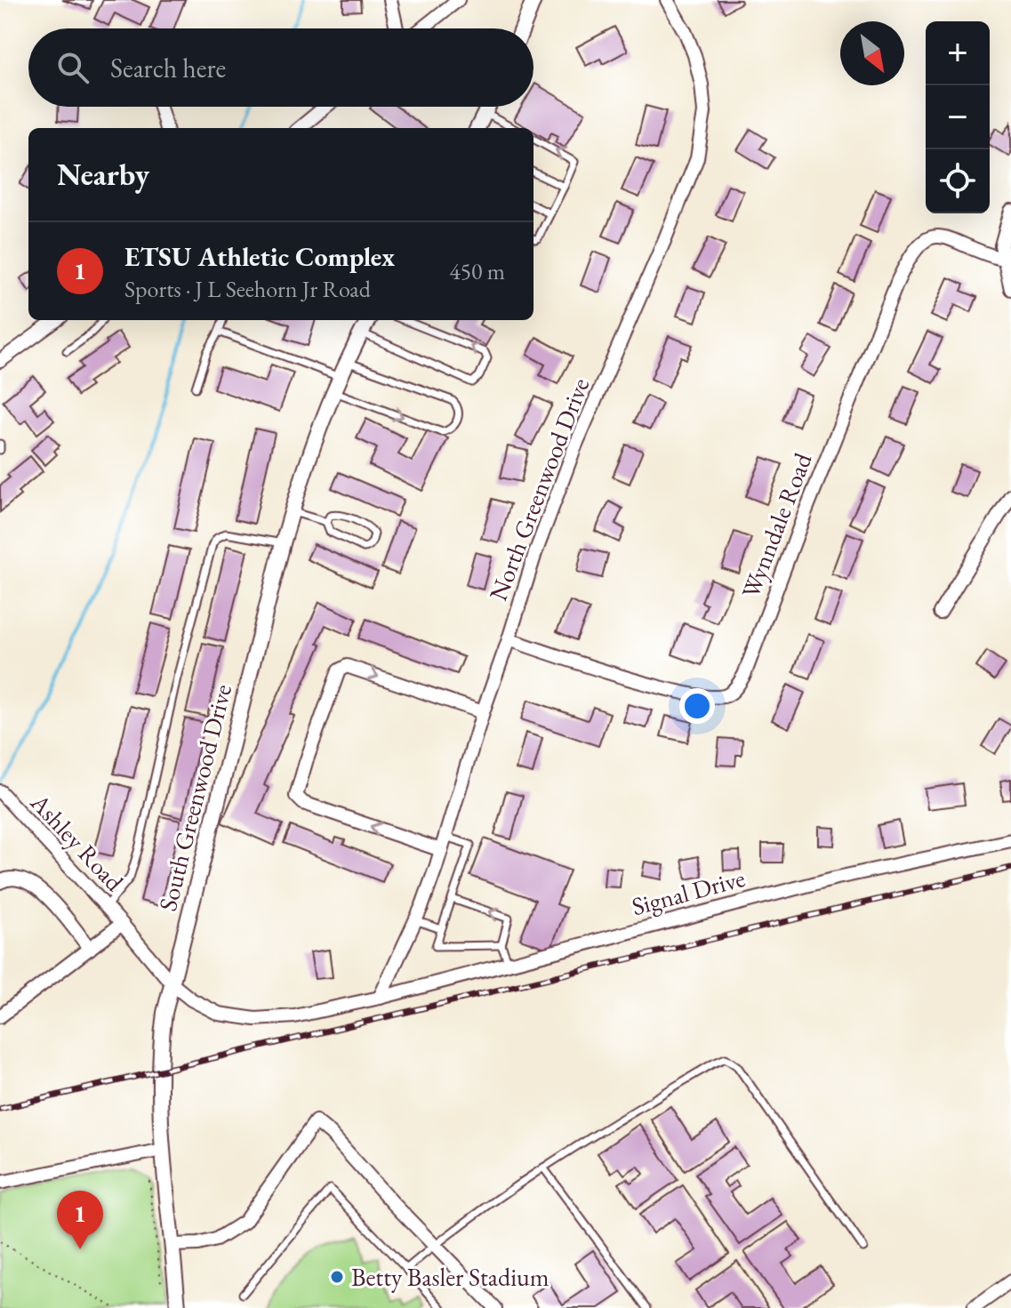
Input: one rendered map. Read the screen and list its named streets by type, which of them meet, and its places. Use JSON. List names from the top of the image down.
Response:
{
  "streets": {
    "street": [
      "North Greenwood Drive",
      "Wynndale Road",
      "South Greenwood Drive",
      "Ashley Road",
      "Signal Drive"
    ]
  },
  "crossings": [
    ["North Greenwood Drive", "Wynndale Road"],
    ["North Greenwood Drive", "Ashley Road"],
    ["North Greenwood Drive", "Signal Drive"],
    ["South Greenwood Drive", "Ashley Road"],
    ["Ashley Road", "Signal Drive"]
  ],
  "places": ["Betty Basler Stadium"],
  "north": "bottom right",
  "page": {
    "map_buttons": ["+", "−"],
    "search": "Search here",
    "heading": "Nearby",
    "list": [
      {
        "mark": "1",
        "name": "ETSU Athletic Complex",
        "note": "Sports · J L Seehorn Jr Road",
        "value": "450 m"
      }
    ],
    "pins": "1"
  }
}
